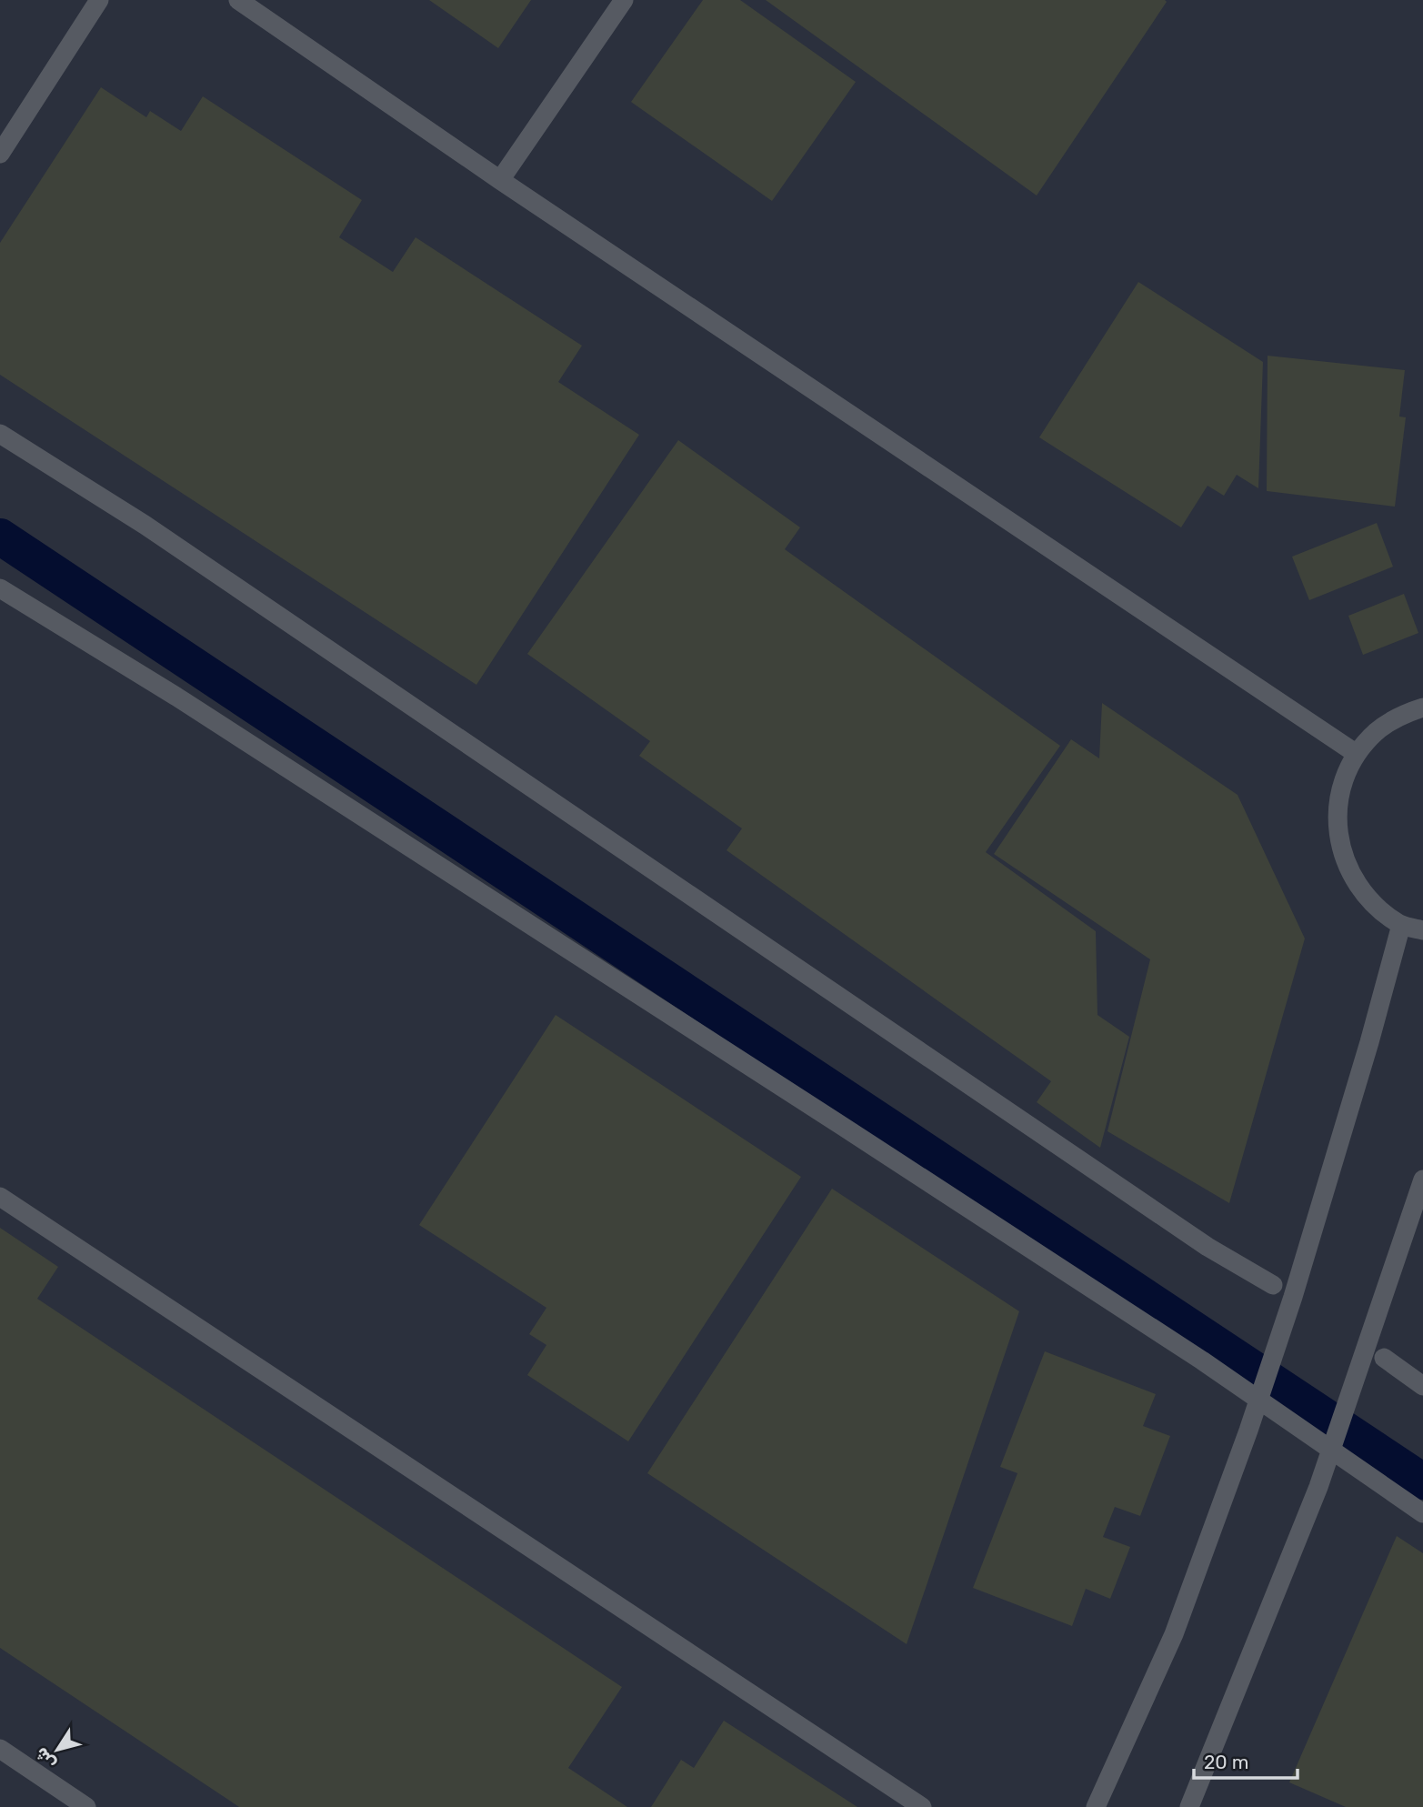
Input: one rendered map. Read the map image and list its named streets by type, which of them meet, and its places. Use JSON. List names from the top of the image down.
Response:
{
  "scale_bar": "20 m",
  "north": "bottom left"
}
